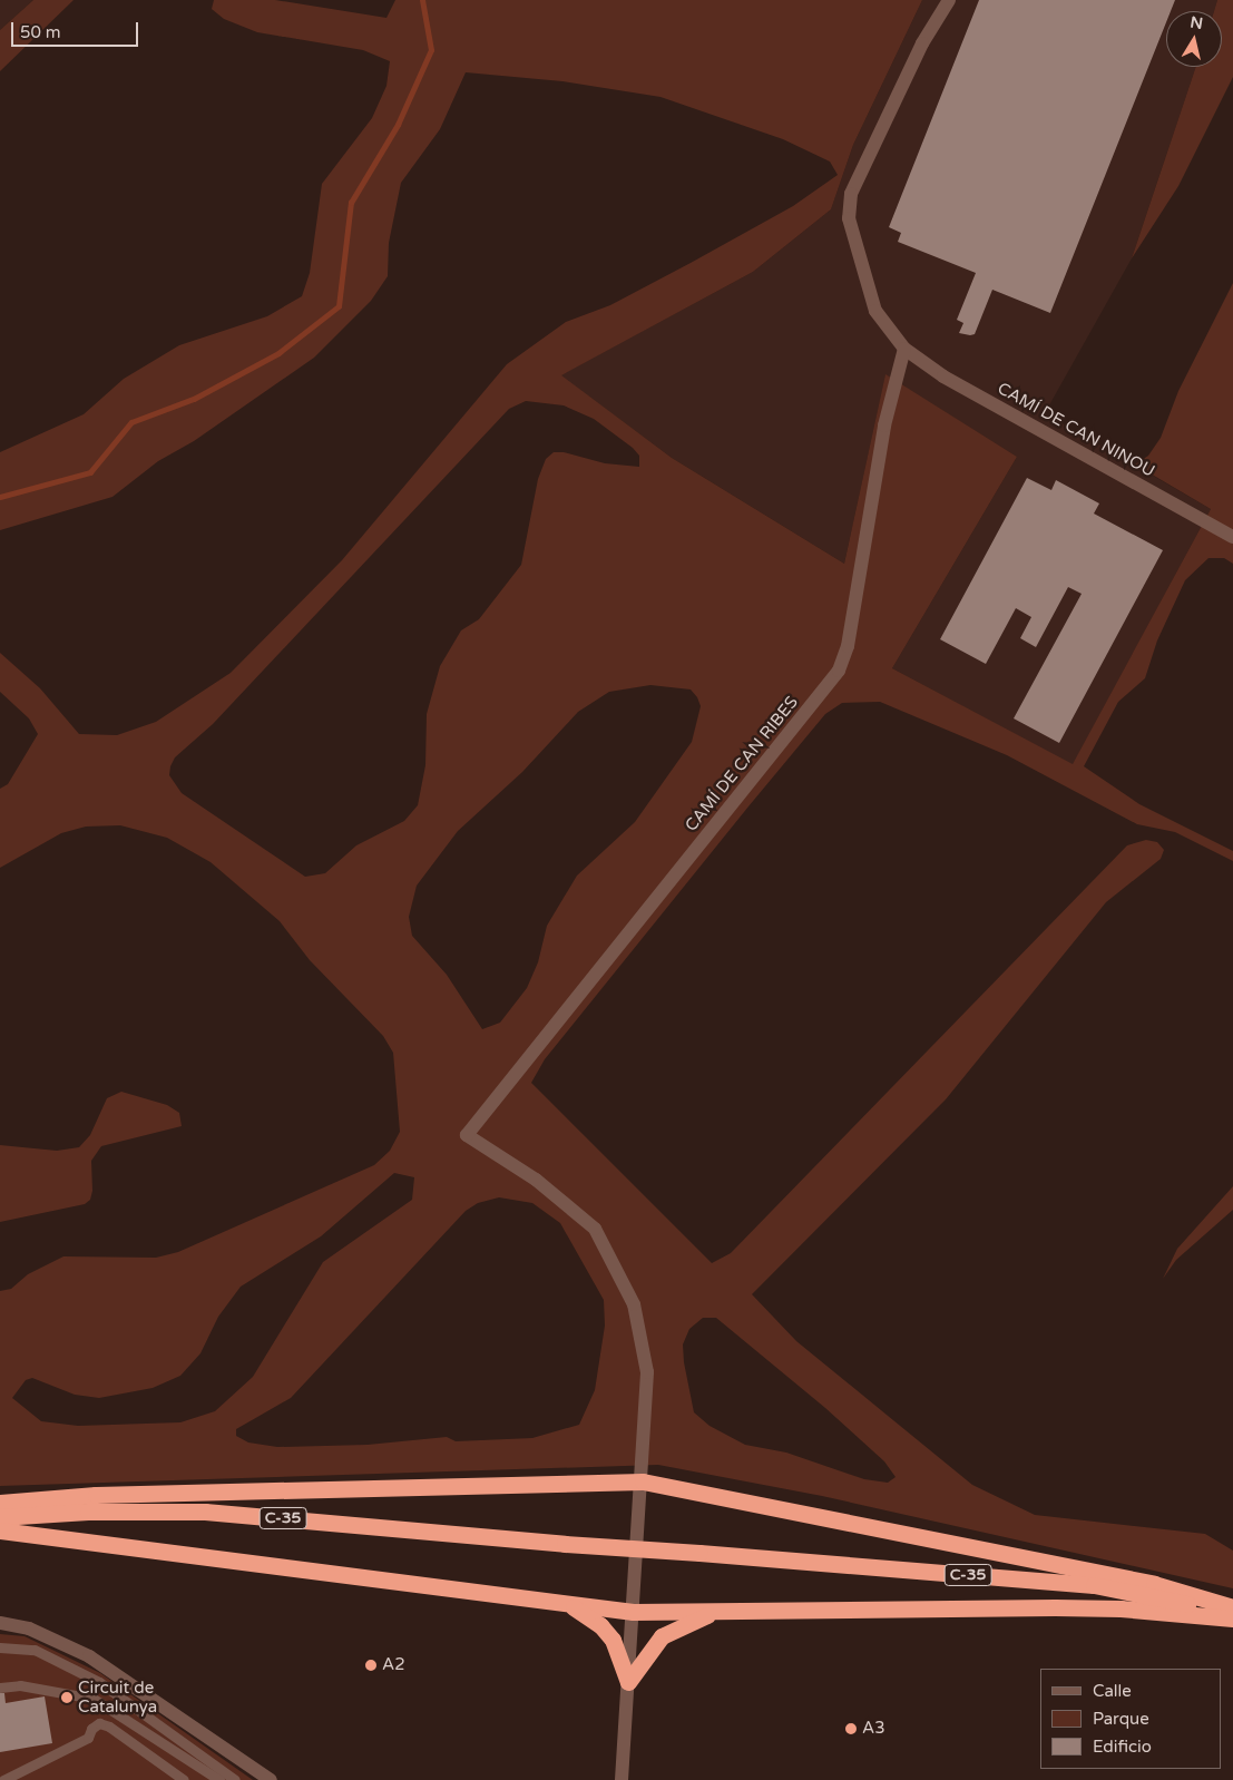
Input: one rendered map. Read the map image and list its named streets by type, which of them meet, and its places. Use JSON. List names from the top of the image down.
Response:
{
  "streets": {
    "highway": ["C-35"],
    "street": ["CAMÍ DE CAN NINOU", "CAMÍ DE CAN RIBES"]
  },
  "crossings": [
    ["CAMÍ DE CAN NINOU", "CAMÍ DE CAN RIBES"]
  ],
  "places": ["A2", "Circuit de Catalunya", "A3"],
  "legend": ["Calle", "Parque", "Edificio"],
  "scale_bar": "50 m",
  "north": "top"
}
